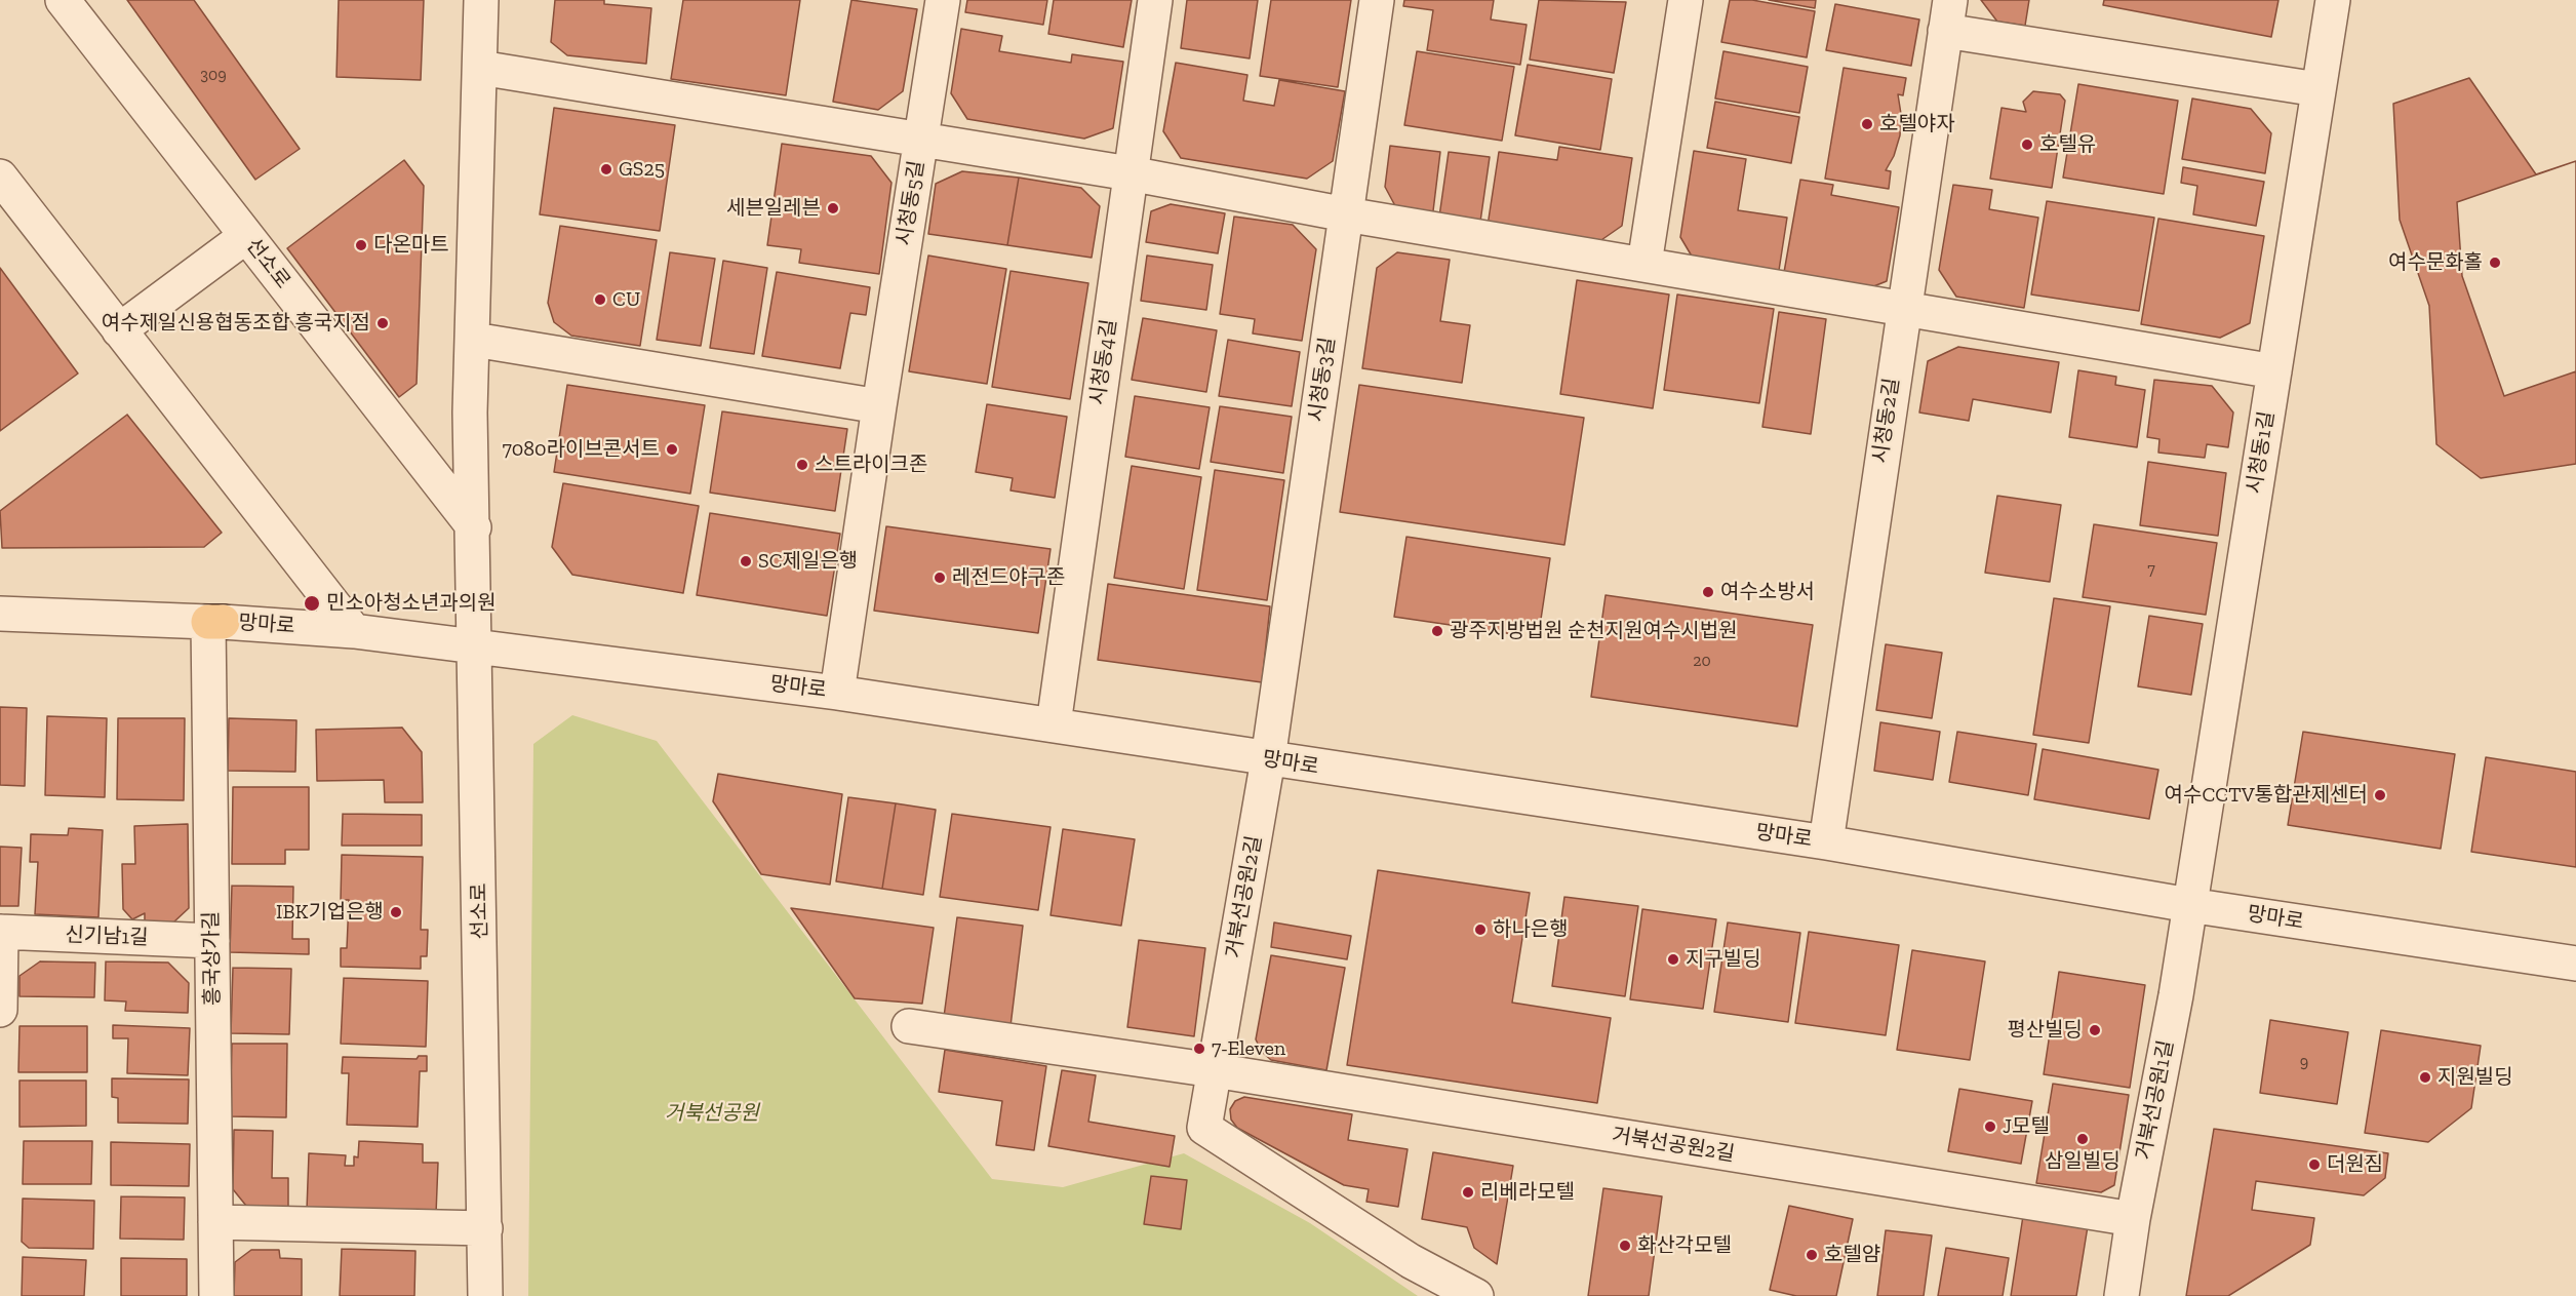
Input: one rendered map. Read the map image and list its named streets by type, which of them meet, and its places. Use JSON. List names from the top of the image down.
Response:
{
  "streets": {
    "street": [
      "시청동5길",
      "선소로",
      "시청동4길",
      "시청동3길",
      "시청동2길",
      "시청동1길",
      "망마로",
      "거북선공원2길",
      "신기남1길",
      "흥국상가길",
      "거북선공원1길"
    ]
  },
  "crossings": [
    ["시청동5길", "망마로"],
    ["선소로", "망마로"],
    ["시청동4길", "망마로"],
    ["시청동3길", "망마로"],
    ["시청동3길", "거북선공원2길"],
    ["시청동2길", "망마로"],
    ["시청동1길", "망마로"],
    ["시청동1길", "거북선공원1길"],
    ["망마로", "거북선공원2길"],
    ["망마로", "흥국상가길"],
    ["망마로", "거북선공원1길"],
    ["거북선공원2길", "거북선공원1길"],
    ["신기남1길", "흥국상가길"]
  ],
  "parks": ["거북선공원"],
  "places": [
    "호텔야자",
    "호텔유",
    "GS25",
    "세븐일레븐",
    "다온마트",
    "여수문화홀",
    "CU",
    "여수제일신용협동조합 흥국지점",
    "7080라이브콘서트",
    "스트라이크존",
    "SC제일은행",
    "레전드야구존",
    "여수소방서",
    "민소아청소년과의원",
    "광주지방법원 순천지원여수시법원",
    "여수CCTV통합관제센터",
    "IBK기업은행",
    "하나은행",
    "지구빌딩",
    "평산빌딩",
    "7-Eleven",
    "지원빌딩",
    "J모텔",
    "삼일빌딩",
    "더원짐",
    "리베라모텔",
    "화산각모텔",
    "호텔얌"
  ],
  "house_numbers": [
    "309",
    "7",
    "20",
    "9"
  ]
}
